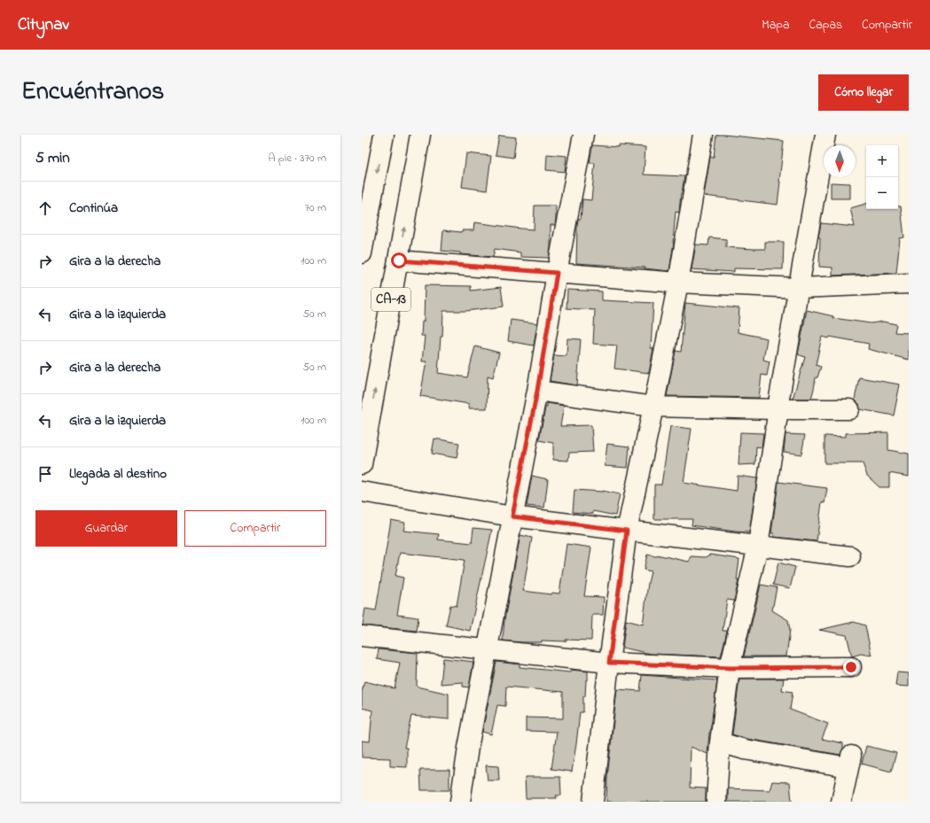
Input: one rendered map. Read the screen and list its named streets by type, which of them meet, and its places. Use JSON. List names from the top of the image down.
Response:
{
  "streets": {
    "main road": ["CA-13"]
  },
  "north": "bottom",
  "page": {
    "header": "Citynav",
    "nav": ["Mapa", "Capas", "Compartir"],
    "title": "Encuéntranos",
    "buttons": [
      "Cómo llegar",
      ["Guardar", "Compartir"]
    ],
    "heading": ["5 min", "A pie · 370 m"],
    "map_buttons": ["+", "−"],
    "list": [
      ["Continúa", "70 m"],
      ["Gira a la derecha", "100 m"],
      ["Gira a la izquierda", "50 m"],
      ["Gira a la derecha", "50 m"],
      ["Gira a la izquierda", "100 m"],
      "Llegada al destino"
    ]
  }
}
